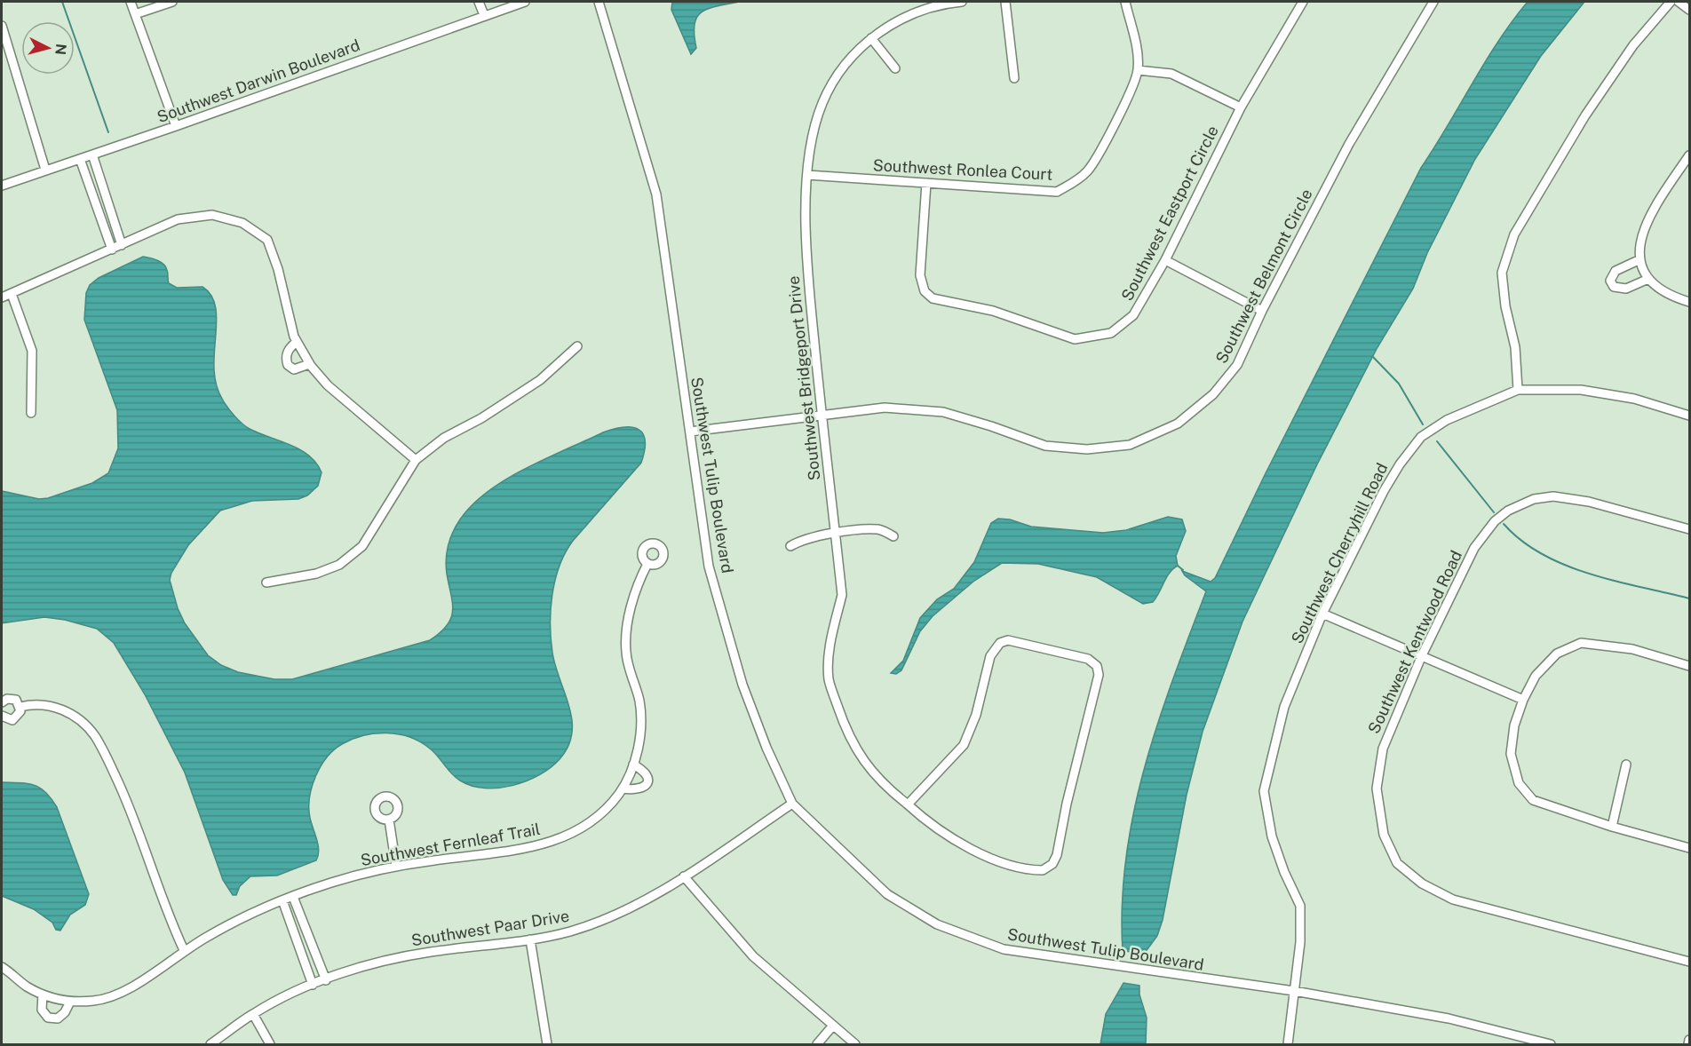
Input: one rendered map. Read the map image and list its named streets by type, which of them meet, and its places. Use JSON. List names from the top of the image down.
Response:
{
  "streets": {
    "street": [
      "Southwest Darwin Boulevard",
      "Southwest Ronlea Court",
      "Southwest Eastport Circle",
      "Southwest Belmont Circle",
      "Southwest Bridgeport Drive",
      "Southwest Tulip Boulevard",
      "Southwest Cherryhill Road",
      "Southwest Kentwood Road",
      "Southwest Fernleaf Trail",
      "Southwest Paar Drive"
    ]
  },
  "crossings": [
    ["Southwest Ronlea Court", "Southwest Eastport Circle"],
    ["Southwest Ronlea Court", "Southwest Bridgeport Drive"],
    ["Southwest Belmont Circle", "Southwest Bridgeport Drive"],
    ["Southwest Belmont Circle", "Southwest Tulip Boulevard"],
    ["Southwest Tulip Boulevard", "Southwest Cherryhill Road"],
    ["Southwest Tulip Boulevard", "Southwest Paar Drive"]
  ],
  "north": "right"
}
